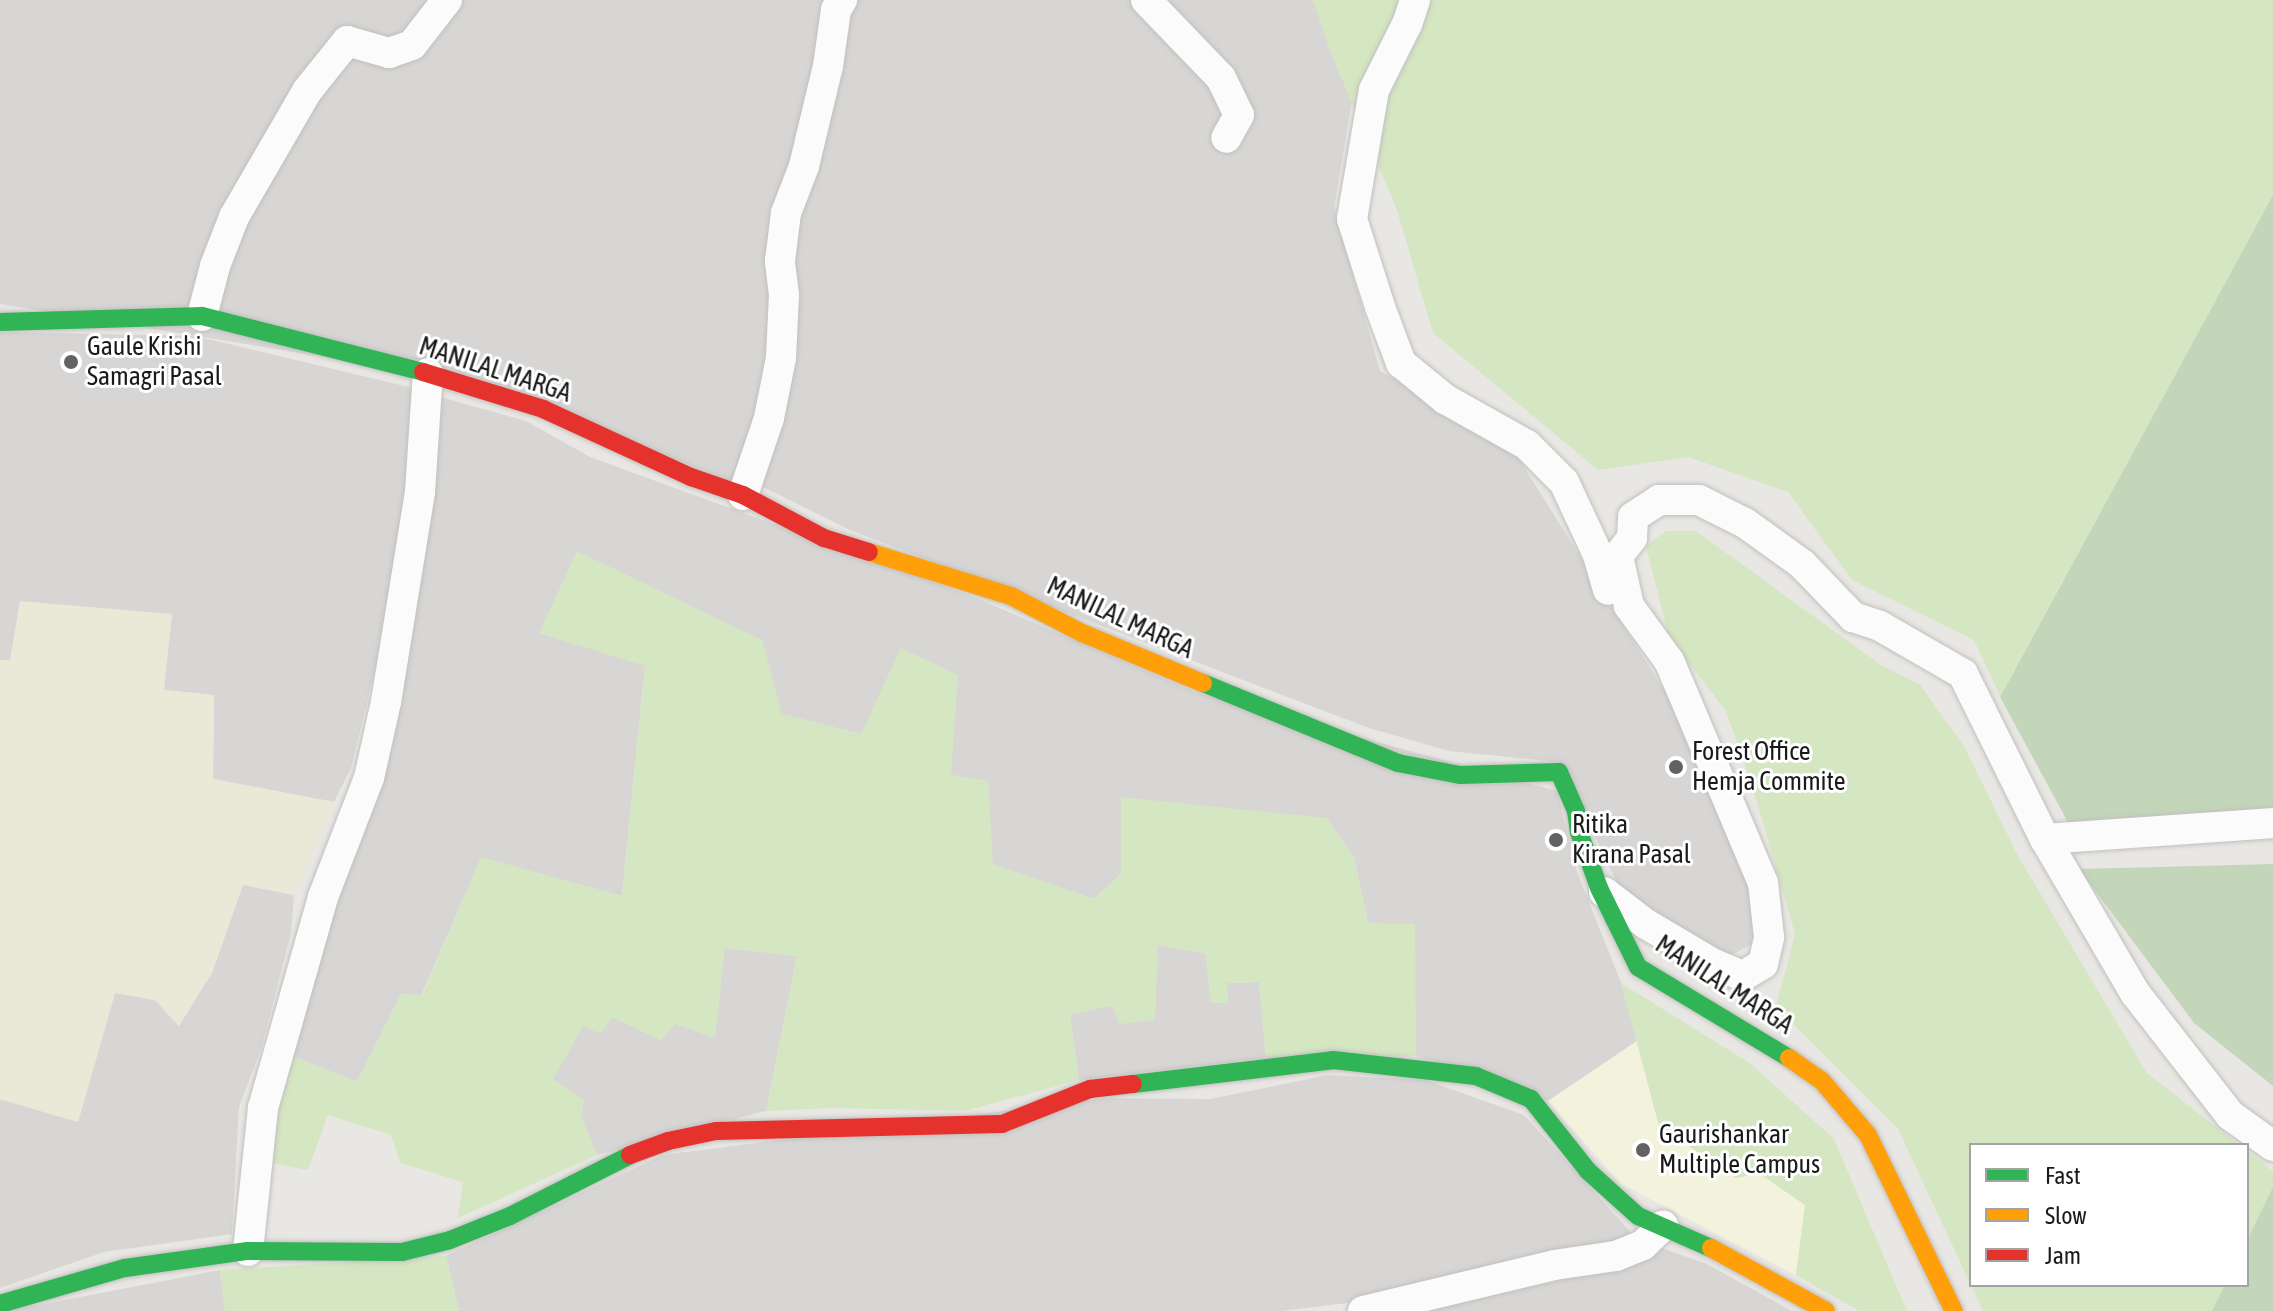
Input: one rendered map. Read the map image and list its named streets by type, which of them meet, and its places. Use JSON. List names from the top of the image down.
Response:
{
  "streets": {
    "street": ["MANILAL MARGA"]
  },
  "places": [
    "Gaule Krishi Samagri Pasal",
    "Forest Office Hemja Commite",
    "Ritika Kirana Pasal",
    "Gaurishankar Multiple Campus"
  ],
  "legend": ["Fast", "Slow", "Jam"]
}
